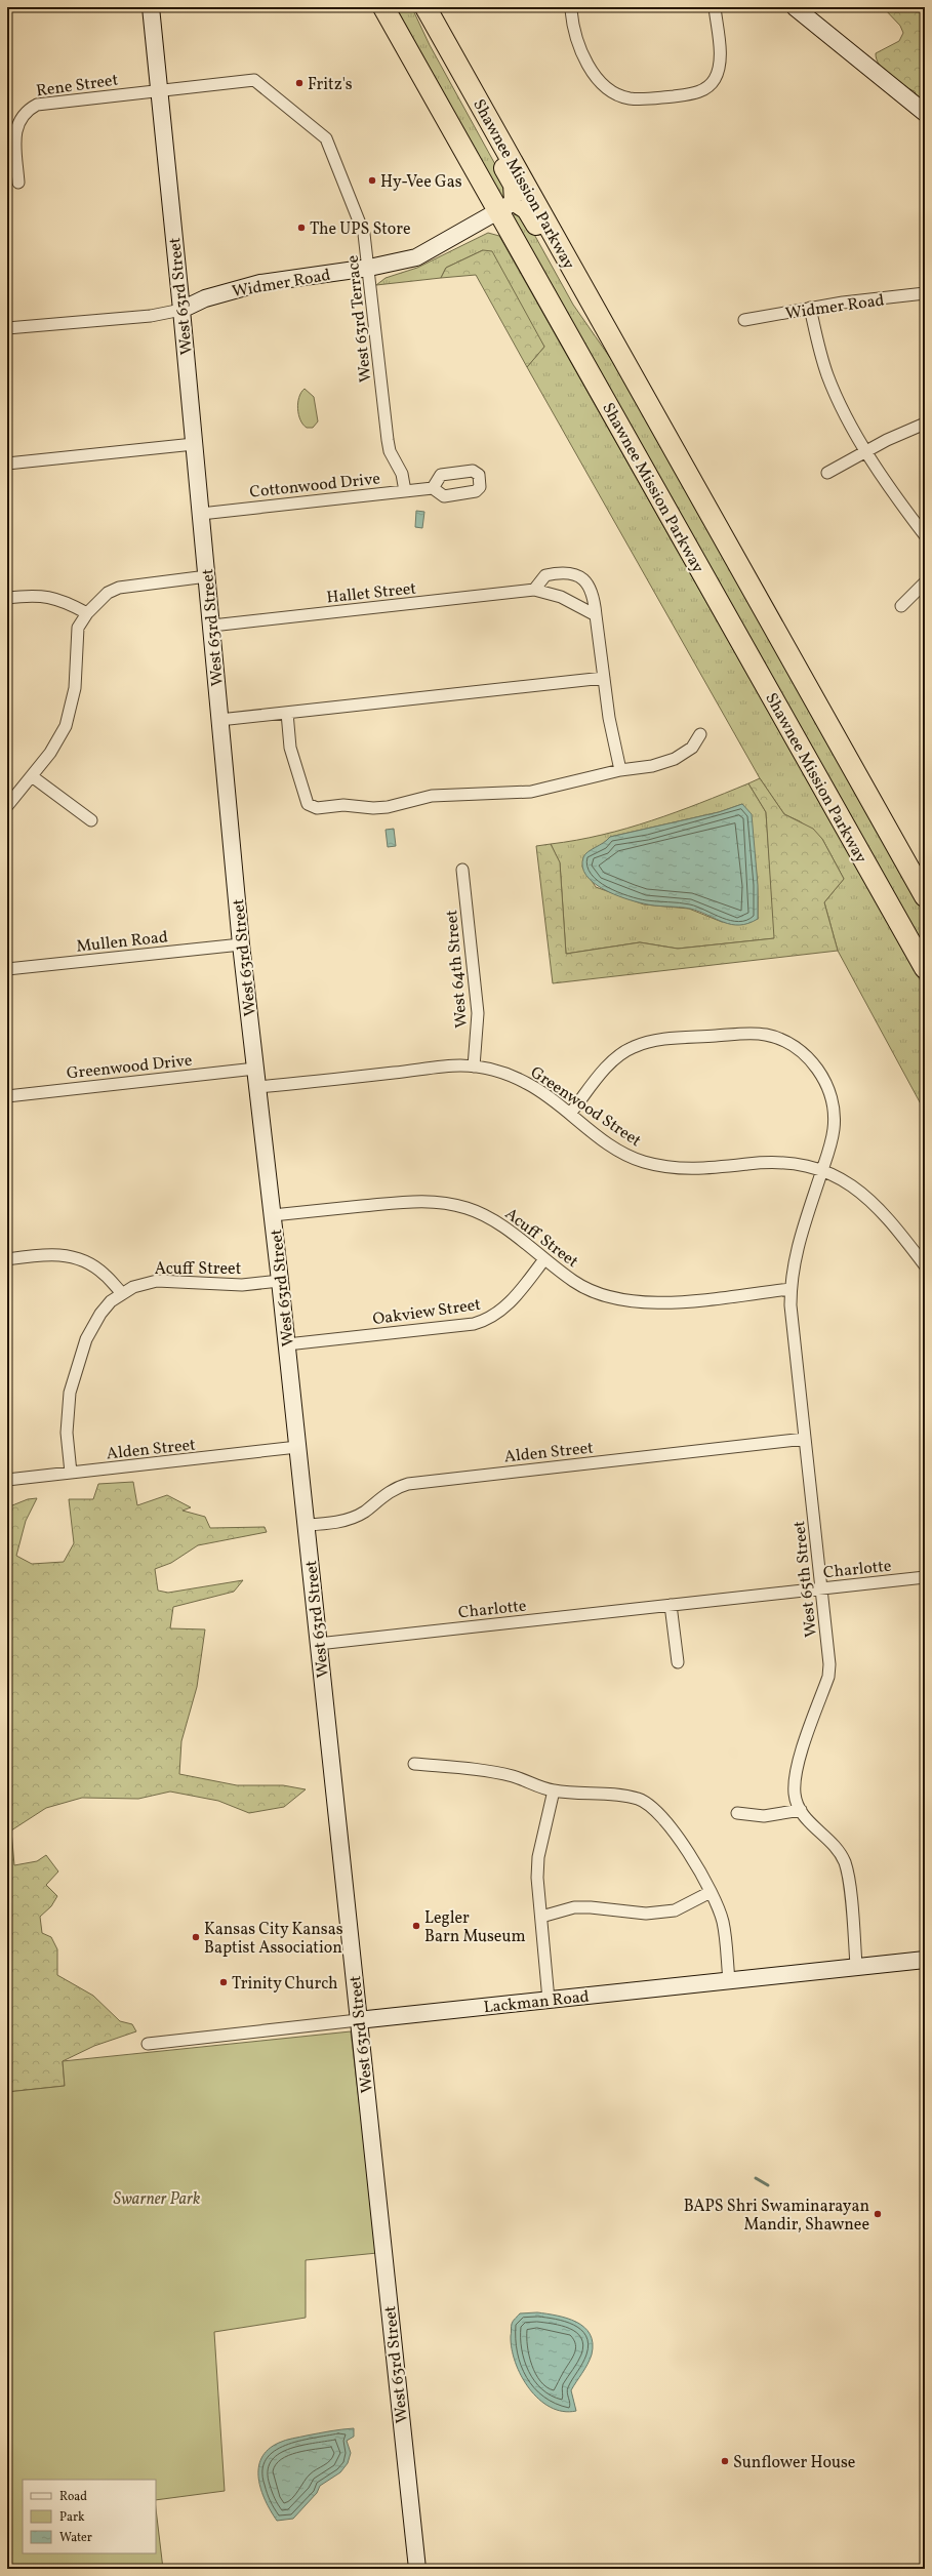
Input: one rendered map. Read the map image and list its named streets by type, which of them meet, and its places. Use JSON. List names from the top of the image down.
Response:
{
  "streets": {
    "highway": ["Shawnee Mission Parkway"],
    "street": [
      "Rene Street",
      "Widmer Road",
      "West 63rd Street",
      "West 63rd Terrace",
      "Cottonwood Drive",
      "Hallet Street",
      "Mullen Road",
      "West 64th Street",
      "Greenwood Drive",
      "Greenwood Street",
      "Acuff Street",
      "Oakview Street",
      "Alden Street",
      "Charlotte",
      "West 65th Street",
      "Lackman Road"
    ]
  },
  "crossings": [
    ["Rene Street", "West 63rd Street"],
    ["Rene Street", "West 63rd Terrace"],
    ["Shawnee Mission Parkway", "Widmer Road"],
    ["Widmer Road", "West 63rd Street"],
    ["Widmer Road", "West 63rd Terrace"],
    ["West 63rd Street", "West 63rd Terrace"],
    ["West 63rd Street", "Cottonwood Drive"],
    ["West 63rd Street", "Hallet Street"],
    ["West 63rd Street", "Mullen Road"],
    ["West 63rd Street", "Greenwood Drive"],
    ["West 63rd Street", "Greenwood Street"],
    ["West 63rd Street", "Acuff Street"],
    ["West 63rd Street", "Oakview Street"],
    ["West 63rd Street", "Alden Street"],
    ["West 63rd Street", "Charlotte"],
    ["West 63rd Street", "Lackman Road"],
    ["West 63rd Terrace", "Cottonwood Drive"],
    ["West 64th Street", "Greenwood Street"],
    ["Greenwood Street", "West 65th Street"],
    ["Acuff Street", "Oakview Street"],
    ["Acuff Street", "West 65th Street"],
    ["Alden Street", "West 65th Street"],
    ["Charlotte", "West 65th Street"],
    ["West 65th Street", "Lackman Road"]
  ],
  "parks": ["Swarner Park"],
  "places": [
    "Fritz's",
    "Hy-Vee Gas",
    "The UPS Store",
    "Legler Barn Museum",
    "Kansas City Kansas Baptist Association",
    "Trinity Church",
    "BAPS Shri Swaminarayan Mandir, Shawnee",
    "Sunflower House"
  ],
  "legend": ["Road", "Park", "Water"]
}
